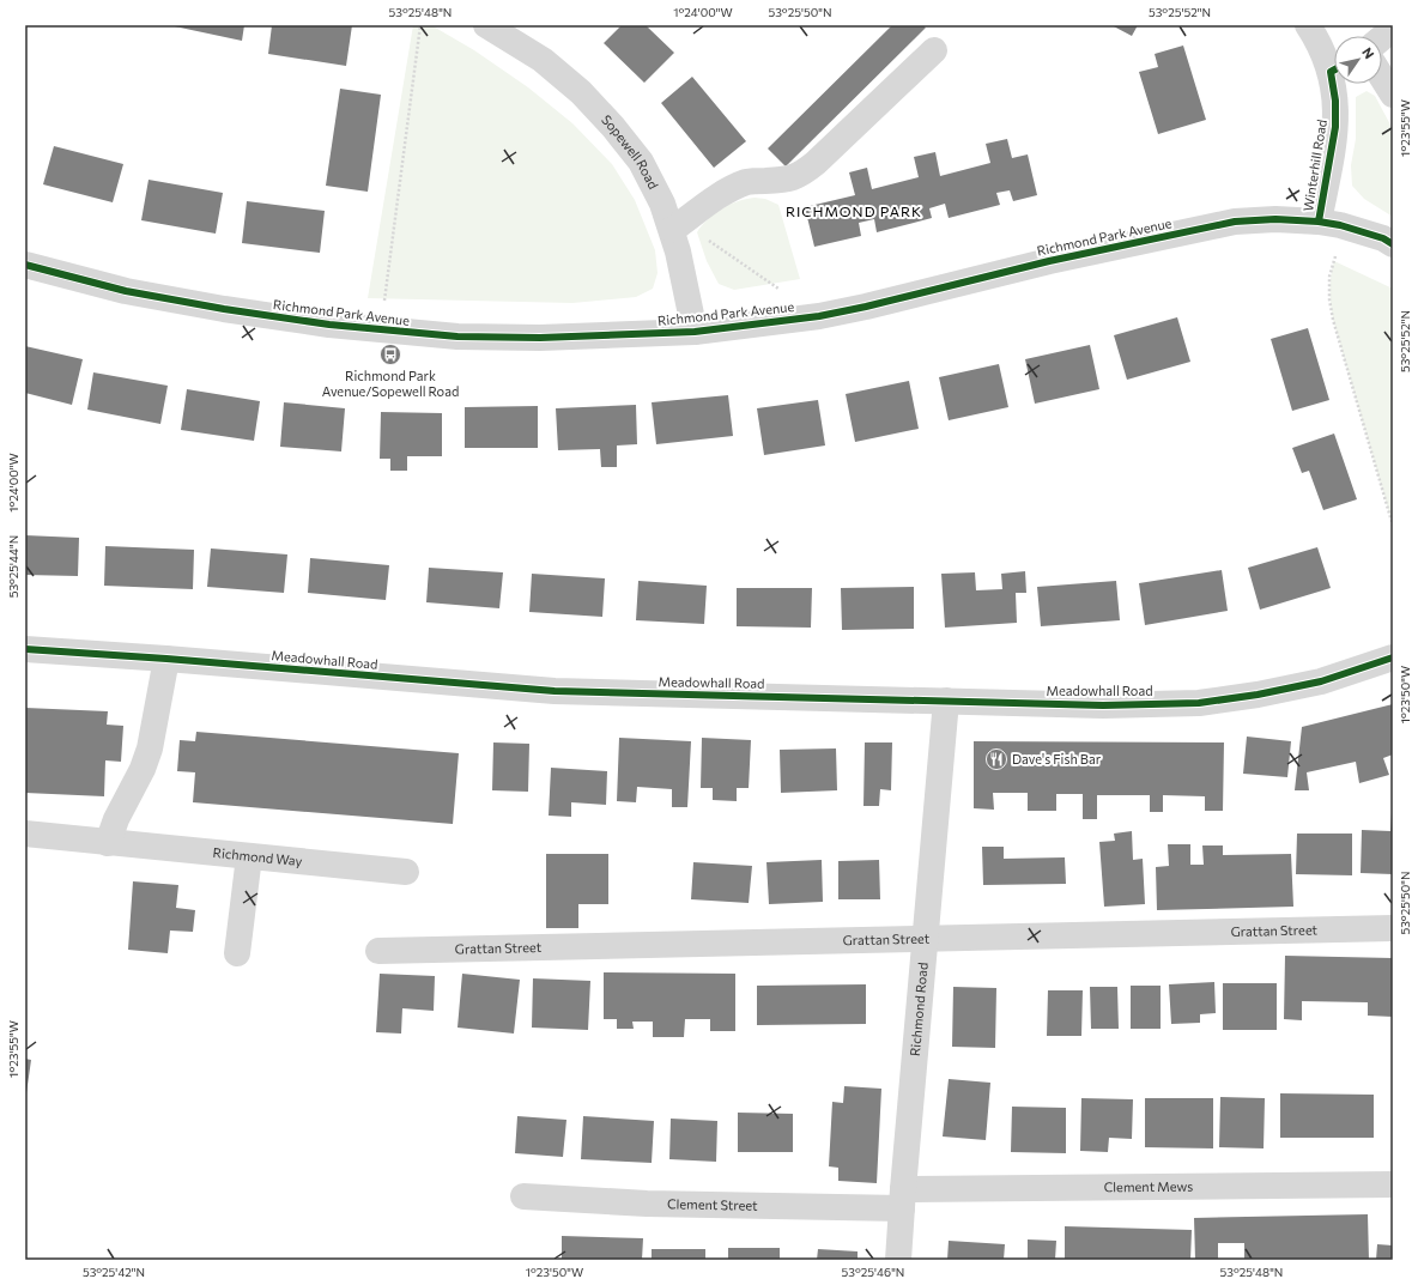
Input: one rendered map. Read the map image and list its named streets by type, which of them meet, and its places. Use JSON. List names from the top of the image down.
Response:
{
  "streets": {
    "street": [
      "Sopewell Road",
      "Winterhill Road",
      "Richmond Park Avenue",
      "Meadowhall Road",
      "Richmond Way",
      "Grattan Street",
      "Richmond Road",
      "Clement Mews",
      "Clement Street"
    ]
  },
  "crossings": [
    ["Sopewell Road", "Richmond Park Avenue"],
    ["Winterhill Road", "Richmond Park Avenue"],
    ["Meadowhall Road", "Richmond Road"],
    ["Grattan Street", "Richmond Road"],
    ["Richmond Road", "Clement Mews"],
    ["Richmond Road", "Clement Street"],
    ["Clement Mews", "Clement Street"]
  ],
  "districts": ["RICHMOND PARK"],
  "places": {
    "bus stop": ["Richmond Park Avenue/Sopewell Road"],
    "restaurant": ["Dave's Fish Bar"]
  },
  "north": "top right",
  "coordinates": [
    "53°25'48\"N",
    "1°24'00\"W",
    "53°25'50\"N",
    "53°25'52\"N",
    "1°23'55\"W",
    "53°25'44\"N",
    "1°23'50\"W",
    "53°25'42\"N",
    "53°25'46\"N"
  ]
}
